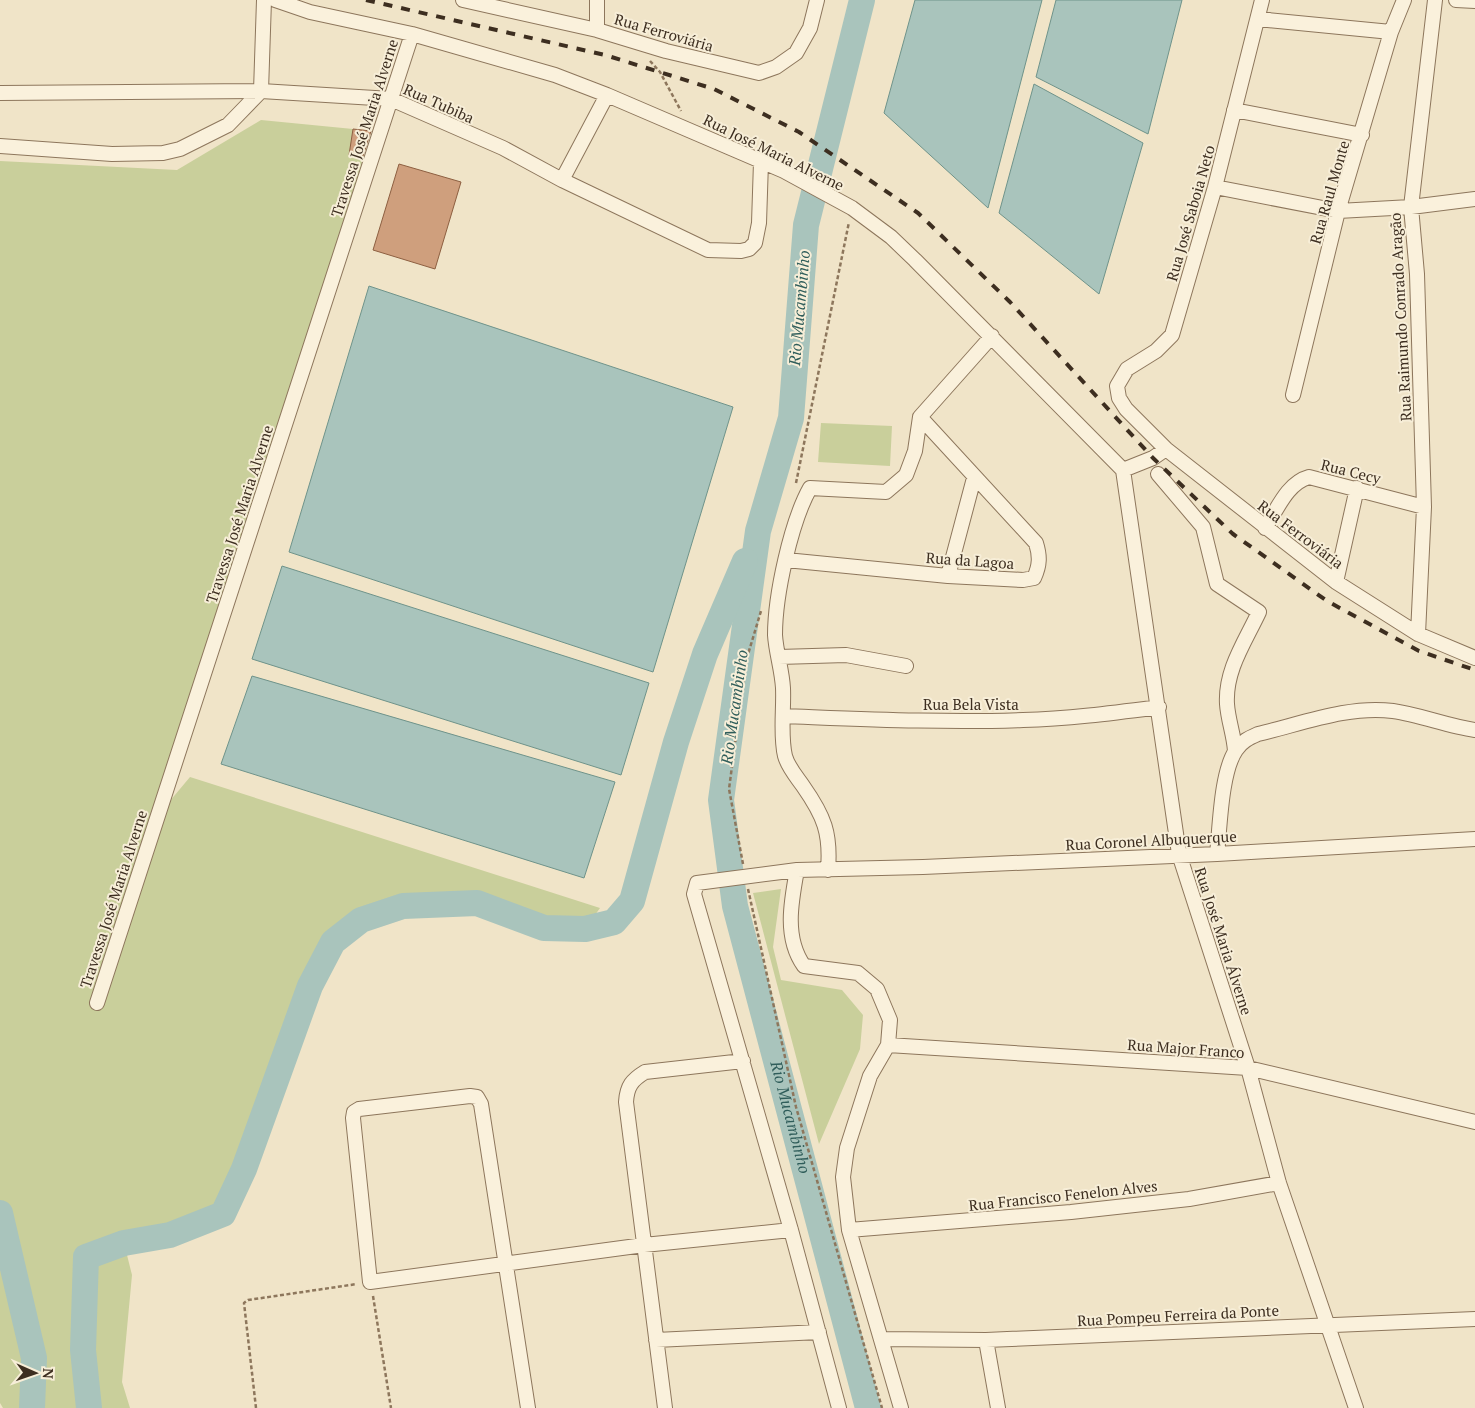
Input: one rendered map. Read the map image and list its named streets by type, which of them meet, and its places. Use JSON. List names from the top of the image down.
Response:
{
  "streets": {
    "street": [
      "Rua Ferroviária",
      "Rua Tubiba",
      "Travessa José Maria Alverne",
      "Rua José Maria Alverne",
      "Rua Raul Monte",
      "Rua José Saboia Neto",
      "Rua Raimundo Conrado Aragão",
      "Rua Cecy",
      "Rua da Lagoa",
      "Rua Bela Vista",
      "Rua Coronel Albuquerque",
      "Rua José Maria Álverne",
      "Rua Major Franco",
      "Rua Francisco Fenelon Alves",
      "Rua Pompeu Ferreira da Ponte"
    ]
  },
  "crossings": [
    ["Rua Ferroviária", "Rua José Saboia Neto"],
    ["Rua Ferroviária", "Rua Raimundo Conrado Aragão"],
    ["Rua Ferroviária", "Rua Cecy"],
    ["Rua Tubiba", "Travessa José Maria Alverne"],
    ["Rua Tubiba", "Rua José Maria Alverne"],
    ["Travessa José Maria Alverne", "Rua José Maria Alverne"],
    ["Rua José Maria Alverne", "Rua José Maria Álverne"],
    ["Rua Raimundo Conrado Aragão", "Rua Cecy"],
    ["Rua Bela Vista", "Rua José Maria Álverne"],
    ["Rua Coronel Albuquerque", "Rua José Maria Álverne"],
    ["Rua José Maria Álverne", "Rua Major Franco"],
    ["Rua José Maria Álverne", "Rua Francisco Fenelon Alves"],
    ["Rua José Maria Álverne", "Rua Pompeu Ferreira da Ponte"]
  ],
  "water": ["Rio Mucambinho"],
  "north": "right"
}
